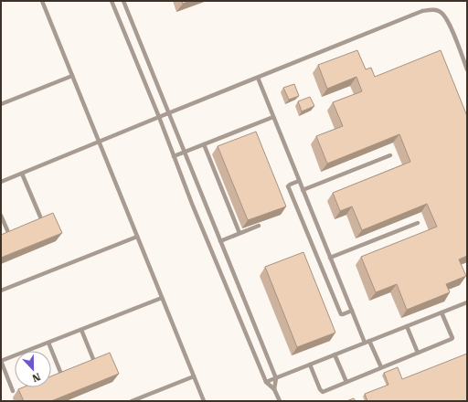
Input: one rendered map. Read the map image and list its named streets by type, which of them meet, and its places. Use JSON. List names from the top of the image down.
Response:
{
  "north": "bottom"
}
